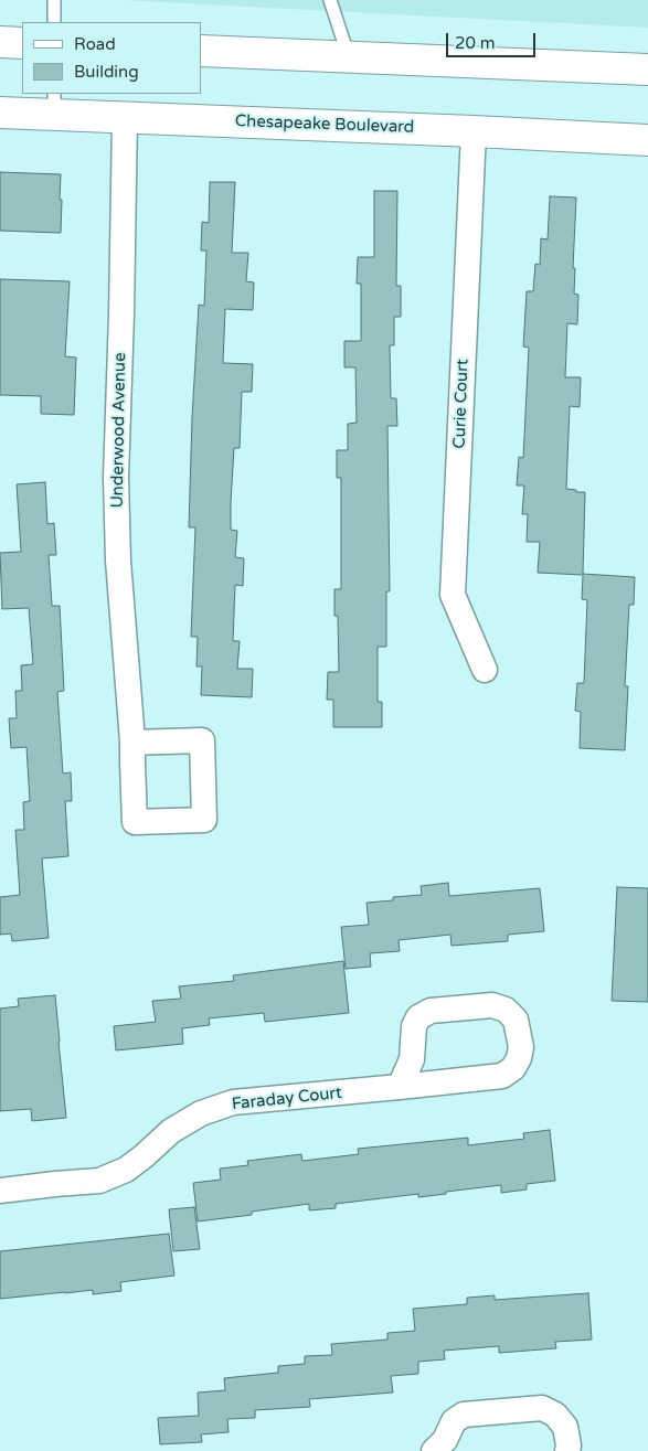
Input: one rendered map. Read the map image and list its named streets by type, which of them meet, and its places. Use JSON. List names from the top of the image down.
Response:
{
  "streets": {
    "main road": ["Chesapeake Boulevard"],
    "street": ["Curie Court", "Underwood Avenue", "Faraday Court"]
  },
  "crossings": [
    ["Chesapeake Boulevard", "Curie Court"],
    ["Chesapeake Boulevard", "Underwood Avenue"]
  ],
  "legend": ["Road", "Building"],
  "scale_bar": "20 m"
}
